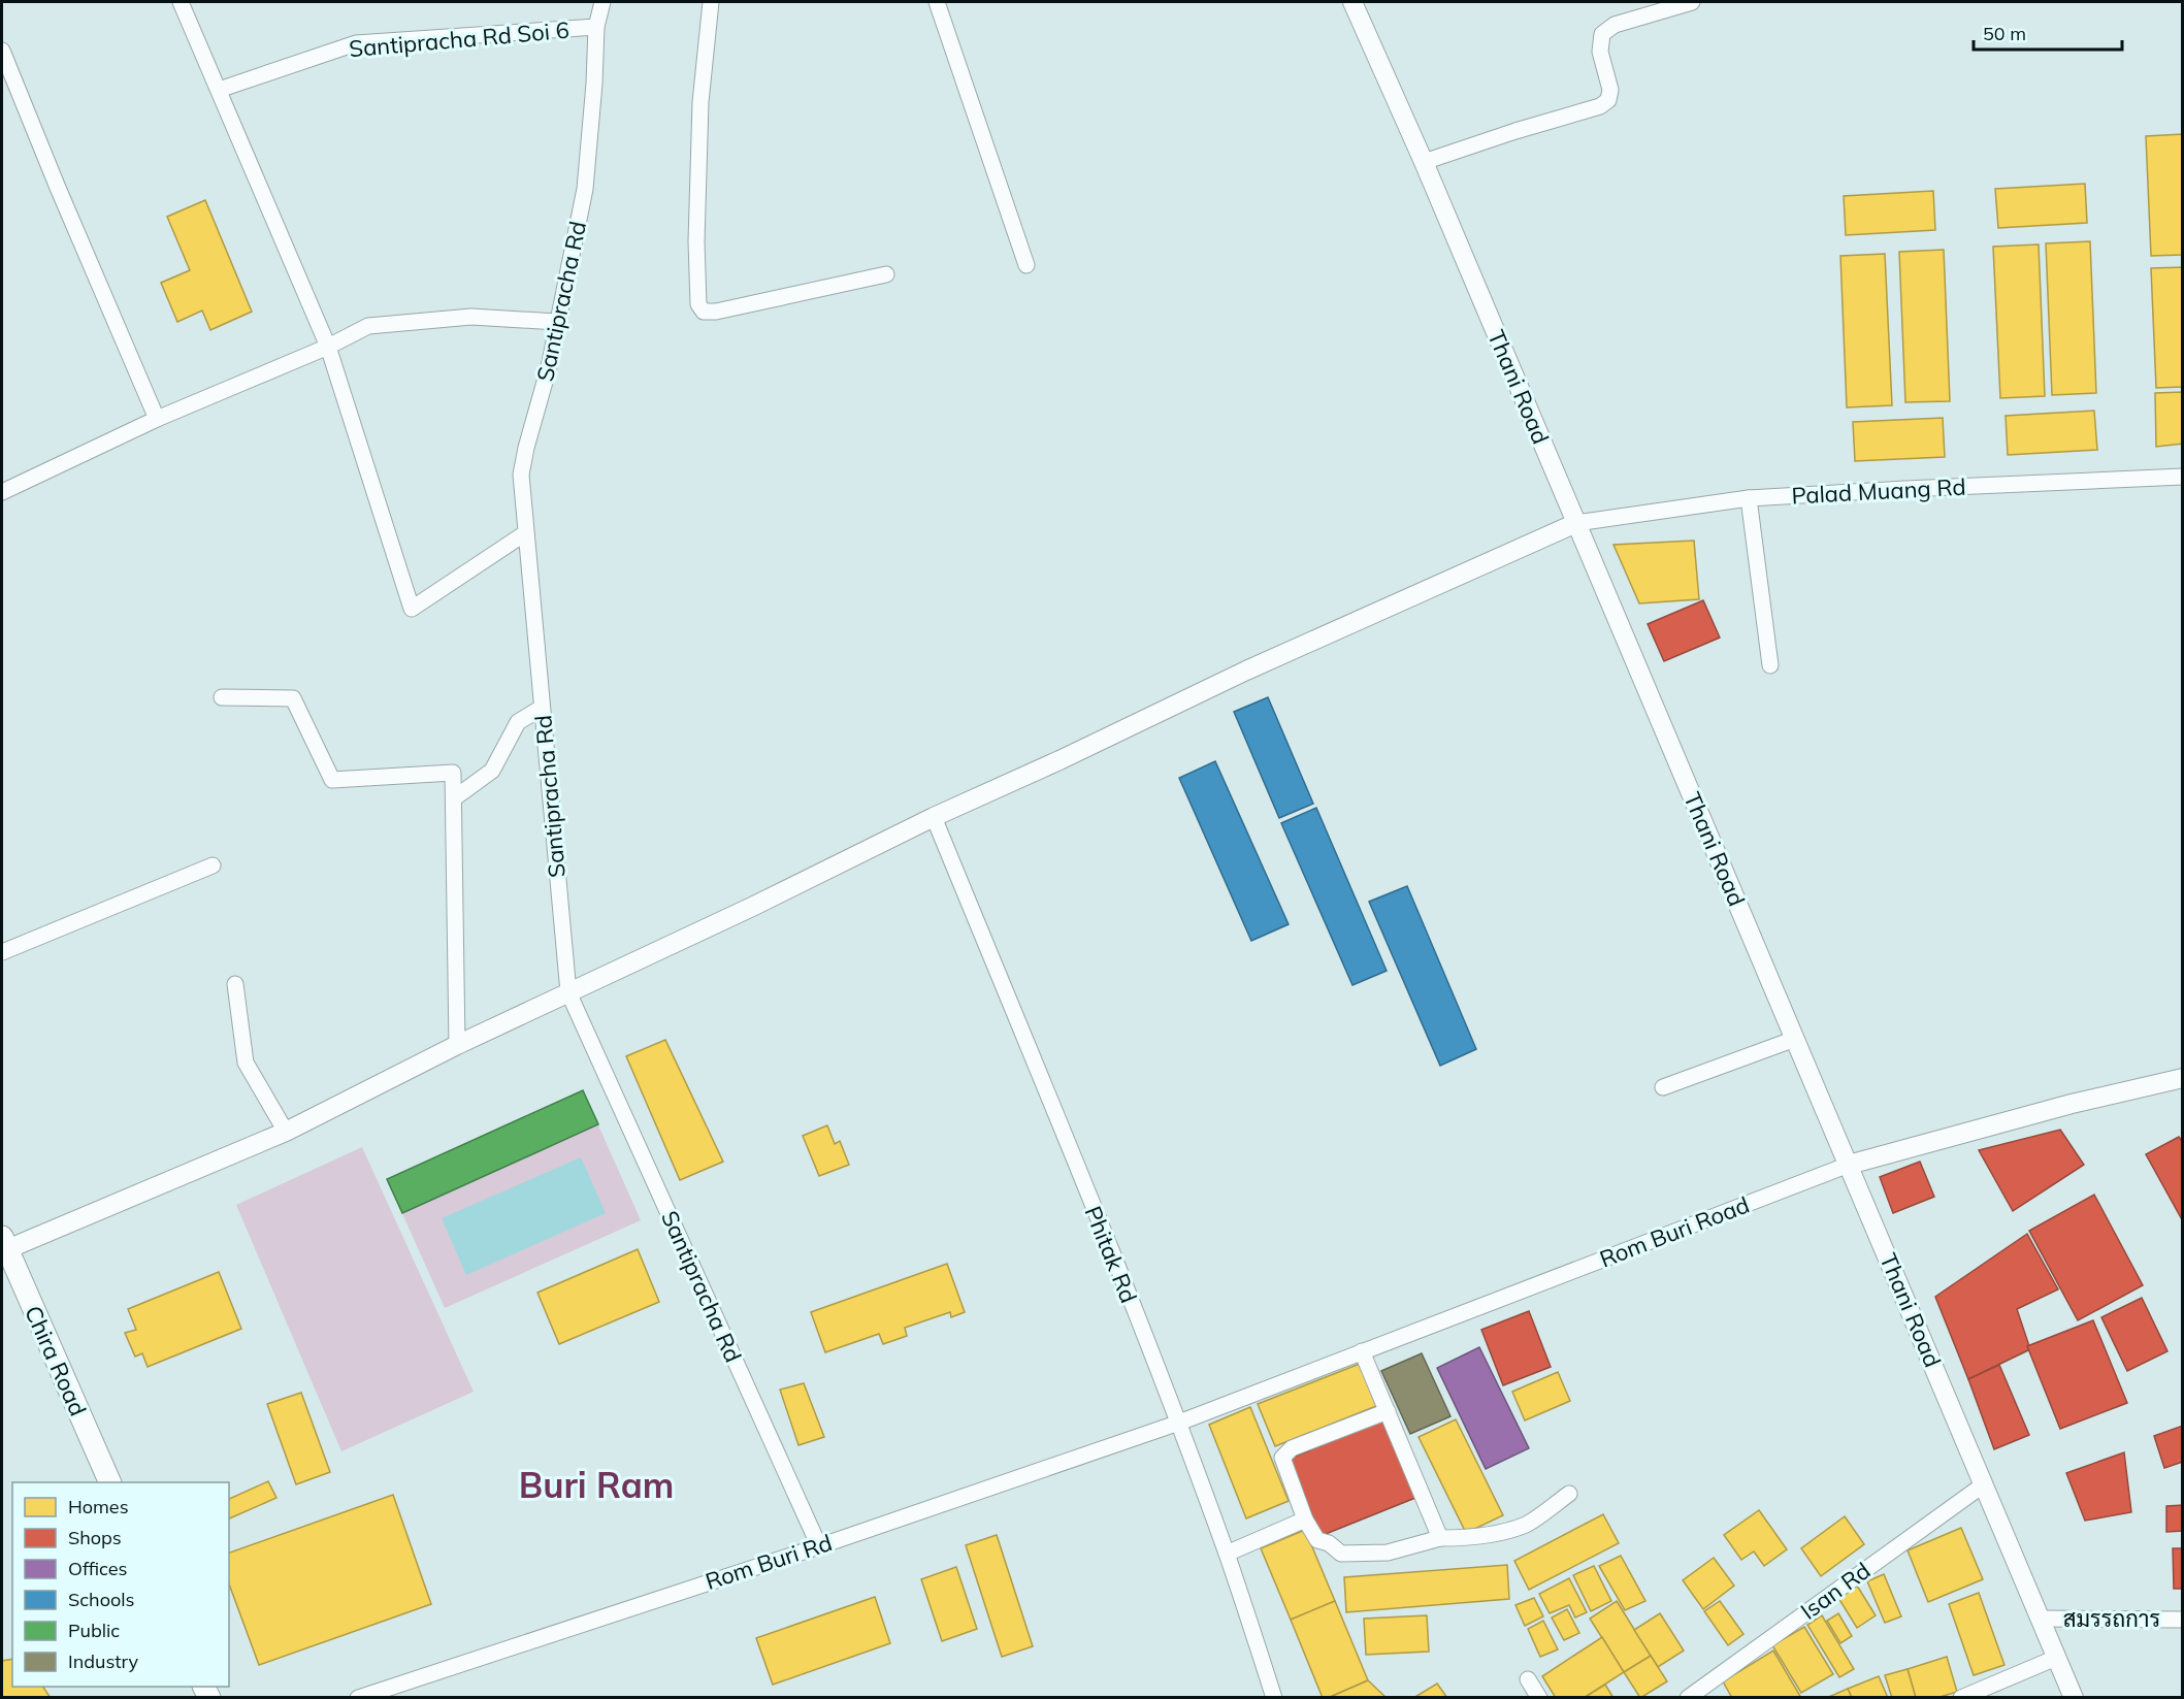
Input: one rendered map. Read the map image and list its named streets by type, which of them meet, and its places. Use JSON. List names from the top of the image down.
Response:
{
  "streets": {
    "main road": ["Chira Road"],
    "street": [
      "Santipracha Rd Soi 6",
      "Santipracha Rd",
      "Thani Road",
      "Palad Muang Rd",
      "Rom Buri Road",
      "Phitak Rd",
      "Rom Buri Rd",
      "Isan Rd",
      "สมรรถการ"
    ]
  },
  "crossings": [
    ["Santipracha Rd Soi 6", "Santipracha Rd"],
    ["Santipracha Rd", "Rom Buri Rd"],
    ["Thani Road", "Palad Muang Rd"],
    ["Thani Road", "Rom Buri Road"],
    ["Thani Road", "Isan Rd"],
    ["Thani Road", "สมรรถการ"],
    ["Rom Buri Road", "Phitak Rd"],
    ["Rom Buri Road", "Rom Buri Rd"],
    ["Phitak Rd", "Rom Buri Rd"]
  ],
  "districts": ["Buri Ram"],
  "legend": [
    "Homes",
    "Shops",
    "Offices",
    "Schools",
    "Public",
    "Industry"
  ],
  "scale_bar": "50 m"
}
